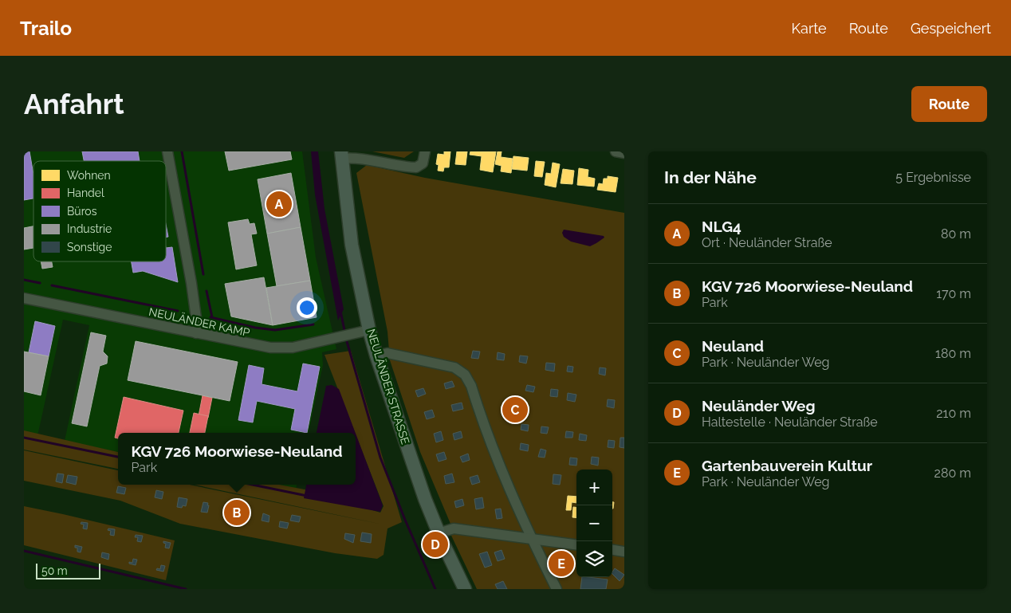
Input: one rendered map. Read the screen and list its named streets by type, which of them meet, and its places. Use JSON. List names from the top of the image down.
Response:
{
  "streets": {
    "main road": ["NEULÄNDER STRASSE"],
    "street": ["NEULÄNDER KAMP"]
  },
  "crossings": [
    ["NEULÄNDER KAMP", "NEULÄNDER STRASSE"]
  ],
  "legend": [
    "Wohnen",
    "Handel",
    "Büros",
    "Industrie",
    "Sonstige"
  ],
  "scale_bar": "50 m",
  "page": {
    "header": "Trailo",
    "nav": ["Karte", "Route", "Gespeichert"],
    "buttons": "Route",
    "title": "Anfahrt",
    "heading": ["In der Nähe", "5 Ergebnisse"],
    "pins": [
      "A",
      "C",
      "B",
      "D",
      "E"
    ],
    "list": [
      {
        "mark": "A",
        "name": "NLG4",
        "note": "Ort · Neuländer Straße",
        "value": "80 m"
      },
      {
        "mark": "B",
        "name": "KGV 726 Moorwiese-Neuland",
        "note": "Park",
        "value": "170 m"
      },
      {
        "mark": "C",
        "name": "Neuland",
        "note": "Park · Neuländer Weg",
        "value": "180 m"
      },
      {
        "mark": "D",
        "name": "Neuländer Weg",
        "note": "Haltestelle · Neuländer Straße",
        "value": "210 m"
      },
      {
        "mark": "E",
        "name": "Gartenbauverein Kultur",
        "note": "Park · Neuländer Weg",
        "value": "280 m"
      }
    ],
    "popup": ["KGV 726 Moorwiese-Neuland", "Park"],
    "map_buttons": ["+", "−"],
    "scale": "50 m"
  }
}
